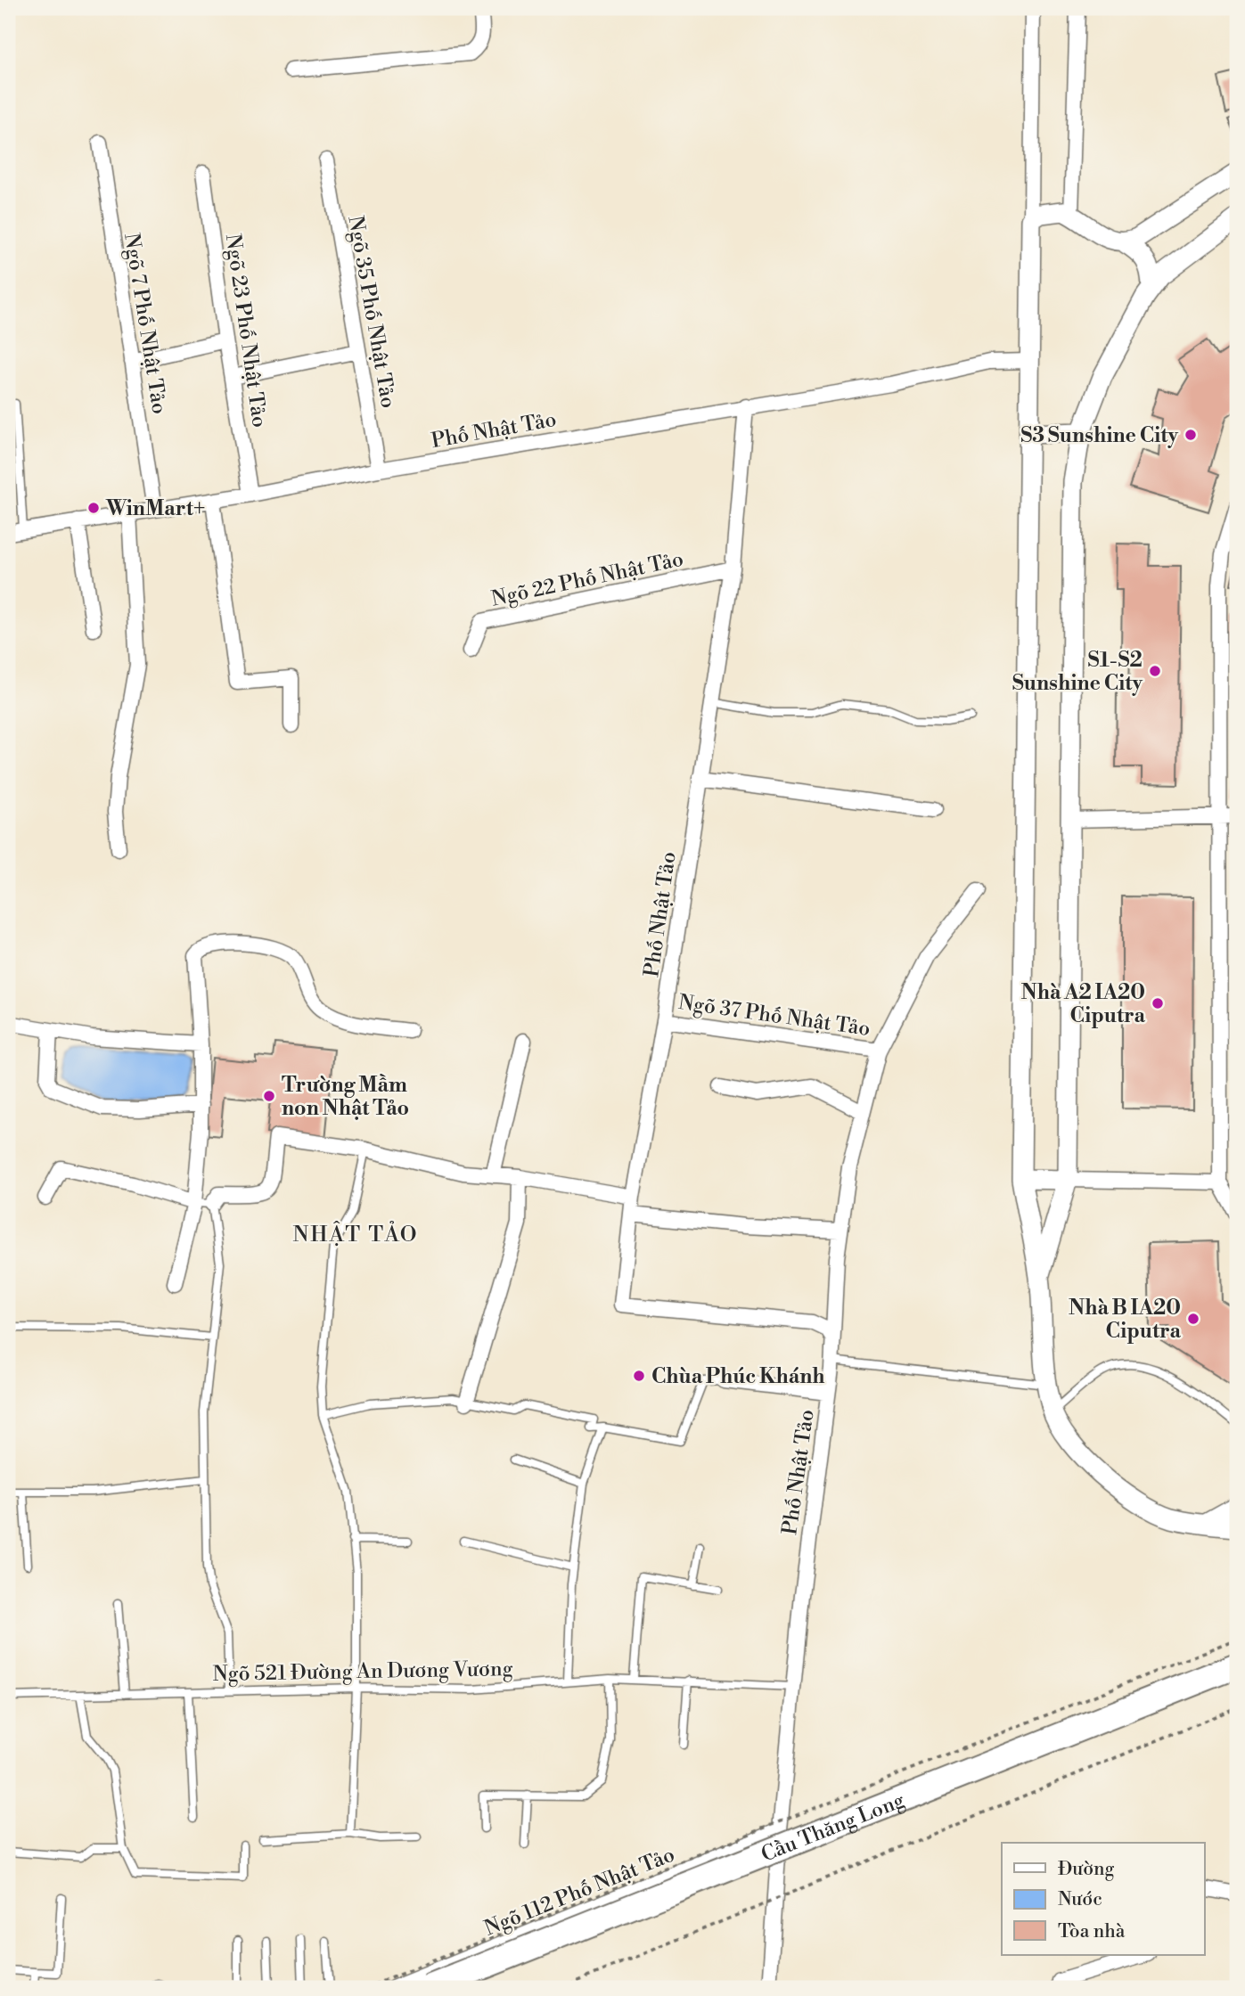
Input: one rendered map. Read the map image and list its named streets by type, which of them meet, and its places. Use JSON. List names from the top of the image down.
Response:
{
  "streets": {
    "highway": ["Cầu Thăng Long"],
    "street": [
      "Ngõ 35 Phố Nhật Tảo",
      "Ngõ 7 Phố Nhật Tảo",
      "Ngõ 23 Phố Nhật Tảo",
      "Phố Nhật Tảo",
      "Ngõ 22 Phố Nhật Tảo",
      "Ngõ 37 Phố Nhật Tảo",
      "Ngõ 112 Phố Nhật Tảo"
    ],
    "lane": ["Ngõ 521 Đường An Dương Vương"]
  },
  "crossings": [
    ["Ngõ 35 Phố Nhật Tảo", "Phố Nhật Tảo"],
    ["Ngõ 7 Phố Nhật Tảo", "Phố Nhật Tảo"],
    ["Ngõ 23 Phố Nhật Tảo", "Phố Nhật Tảo"],
    ["Phố Nhật Tảo", "Ngõ 22 Phố Nhật Tảo"],
    ["Phố Nhật Tảo", "Ngõ 37 Phố Nhật Tảo"],
    ["Phố Nhật Tảo", "Ngõ 521 Đường An Dương Vương"],
    ["Phố Nhật Tảo", "Ngõ 112 Phố Nhật Tảo"]
  ],
  "districts": ["NHẬT TẢO"],
  "places": [
    "S3 Sunshine City",
    "WinMart+",
    "S1-S2 Sunshine City",
    "Nhà A2 IA20 Ciputra",
    "Trường Mầm non Nhật Tảo",
    "Nhà B IA20 Ciputra",
    "Chùa Phúc Khánh"
  ],
  "legend": ["Đường", "Nước", "Tòa nhà"]
}
